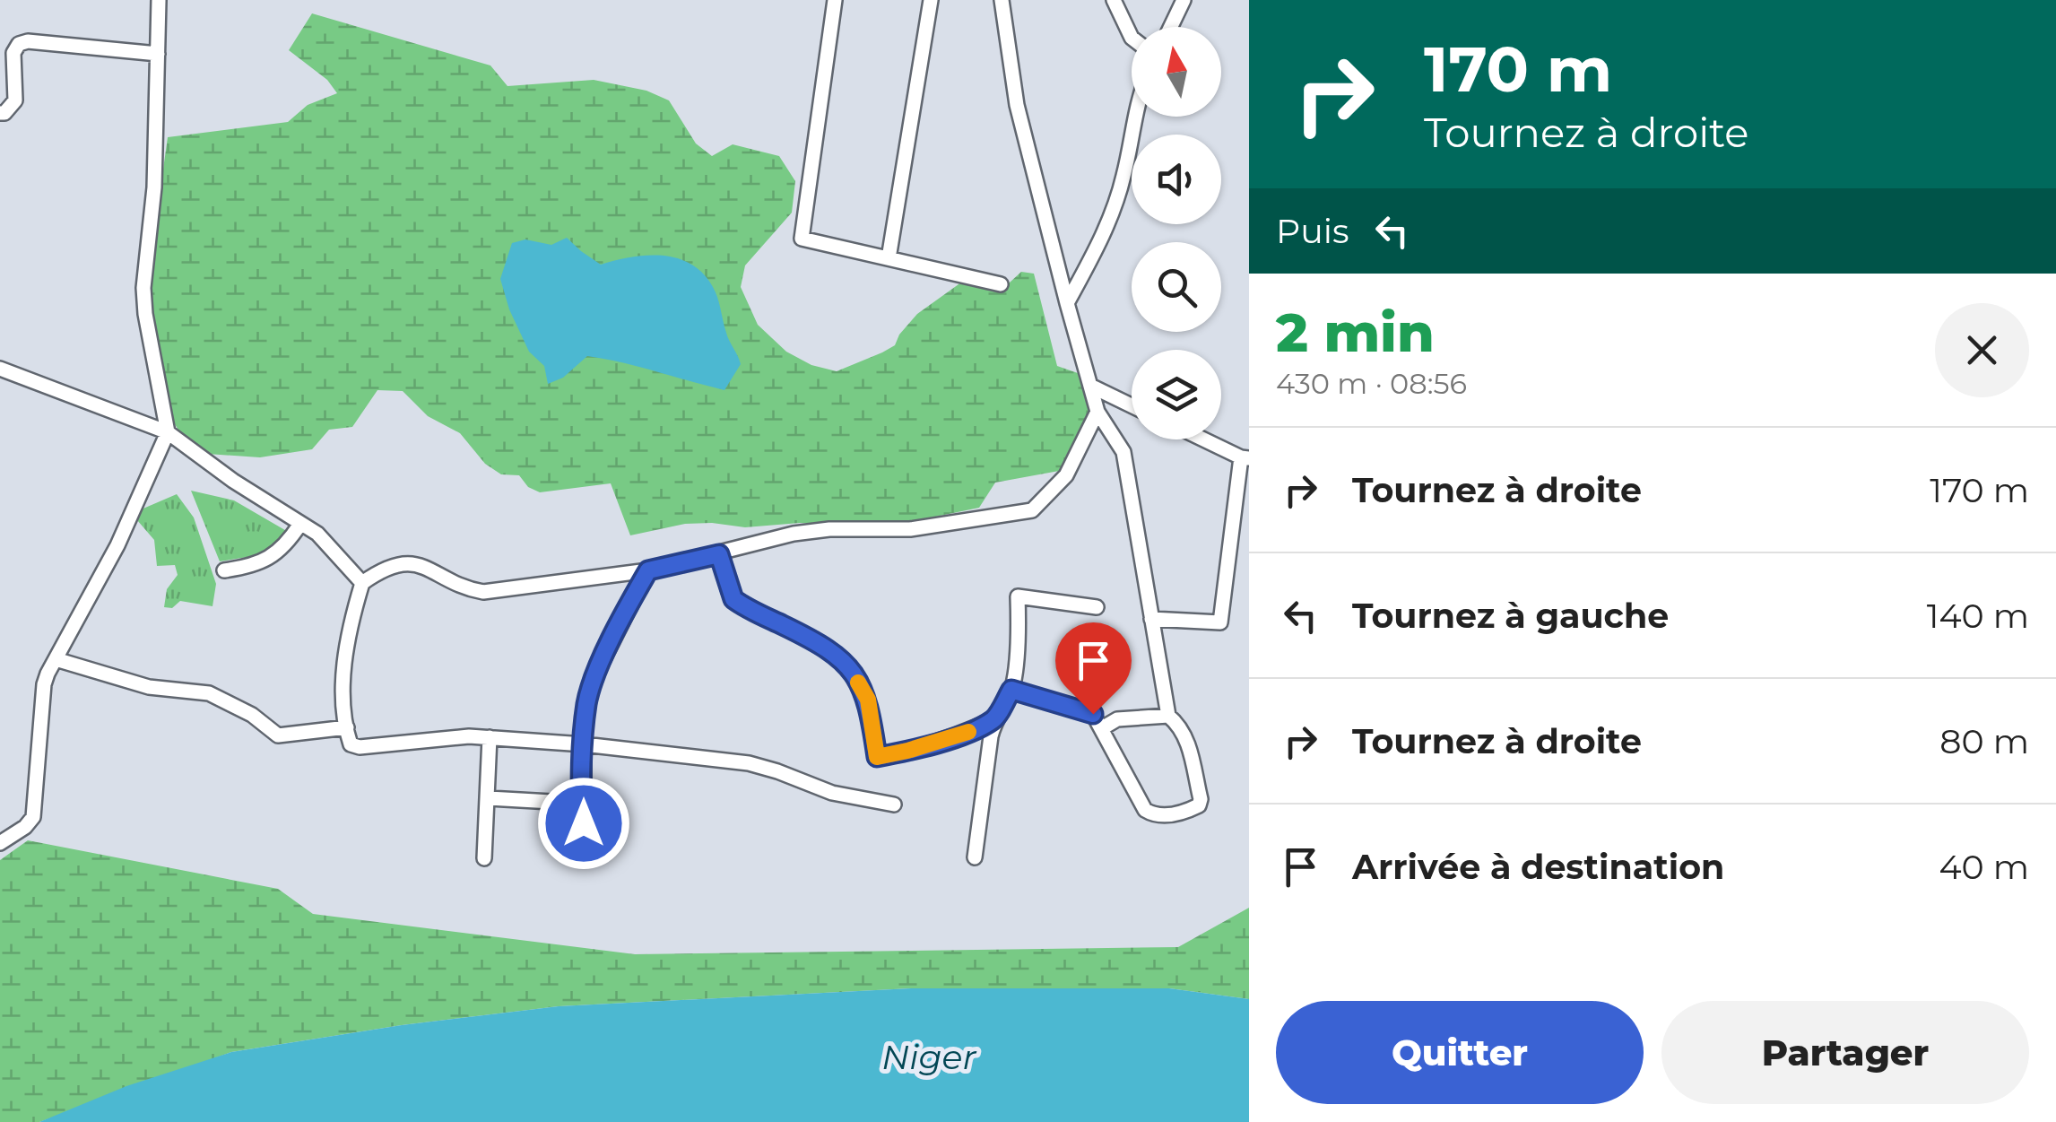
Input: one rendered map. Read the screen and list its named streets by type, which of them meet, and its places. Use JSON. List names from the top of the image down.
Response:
{
  "water": ["Niger"],
  "north": "top",
  "page": {
    "turn": ["170 m", "Tournez à droite"],
    "then": "Puis",
    "heading": ["2 min", "430 m · 08:56"],
    "list": [
      {
        "name": "Tournez à droite",
        "value": "170 m"
      },
      {
        "name": "Tournez à gauche",
        "value": "140 m"
      },
      {
        "name": "Tournez à droite",
        "value": "80 m"
      },
      {
        "name": "Arrivée à destination",
        "value": "40 m"
      }
    ],
    "buttons": ["Quitter", "Partager"]
  }
}
